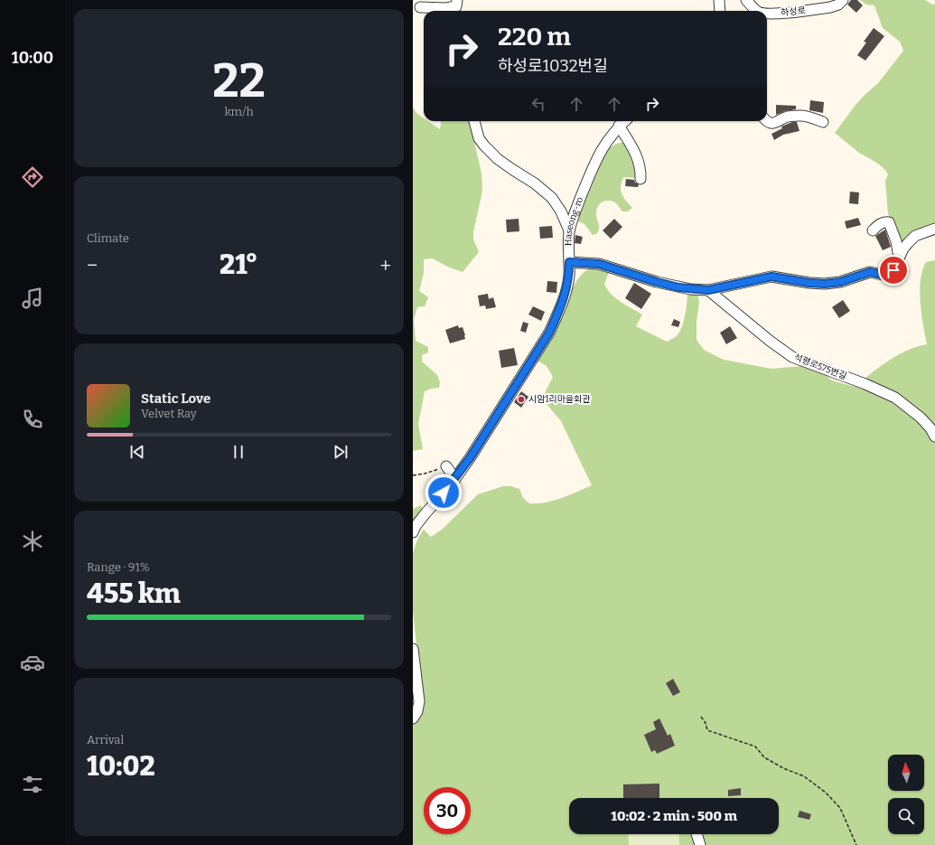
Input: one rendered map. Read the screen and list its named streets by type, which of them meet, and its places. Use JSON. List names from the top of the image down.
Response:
{
  "streets": {
    "street": ["하성로", "Haseong-ro", "석평로575번길"]
  },
  "places": ["시암1리마을회관"],
  "north": "top",
  "page": {
    "tabs": "10:00",
    "tile": [
      ["22", "km/h"],
      "Climate",
      ["Range · 91%", "455 km"],
      ["Arrival", "10:02"]
    ],
    "turn": ["220 m", "하성로1032번길"],
    "heat": ["−", "21°", "+"],
    "song": ["Static Love", "Velvet Ray"],
    "limit": "30",
    "trip": "10:02 · 2 min · 500 m"
  }
}
